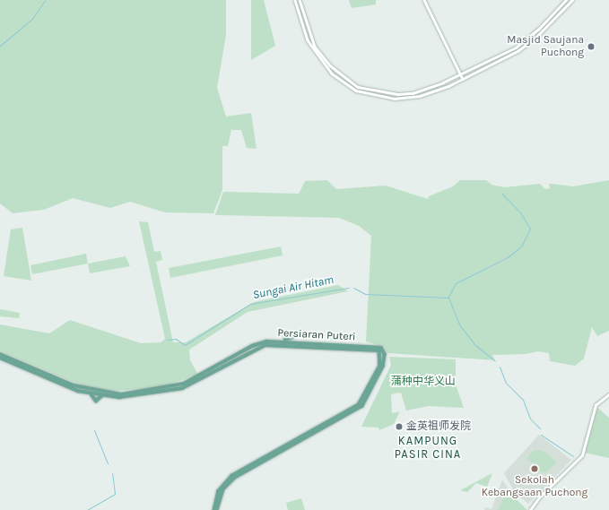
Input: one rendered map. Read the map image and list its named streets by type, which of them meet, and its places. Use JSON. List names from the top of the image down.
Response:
{
  "streets": {
    "main road": ["Persiaran Puteri"]
  },
  "districts": ["KAMPUNG PASIR CINA"],
  "water": ["Sungai Air Hitam"],
  "parks": ["蒲种中华义山"],
  "places": ["Masjid Saujana Puchong", "金英祖师发院", "Sekolah Kebangsaan Puchong"]
}
